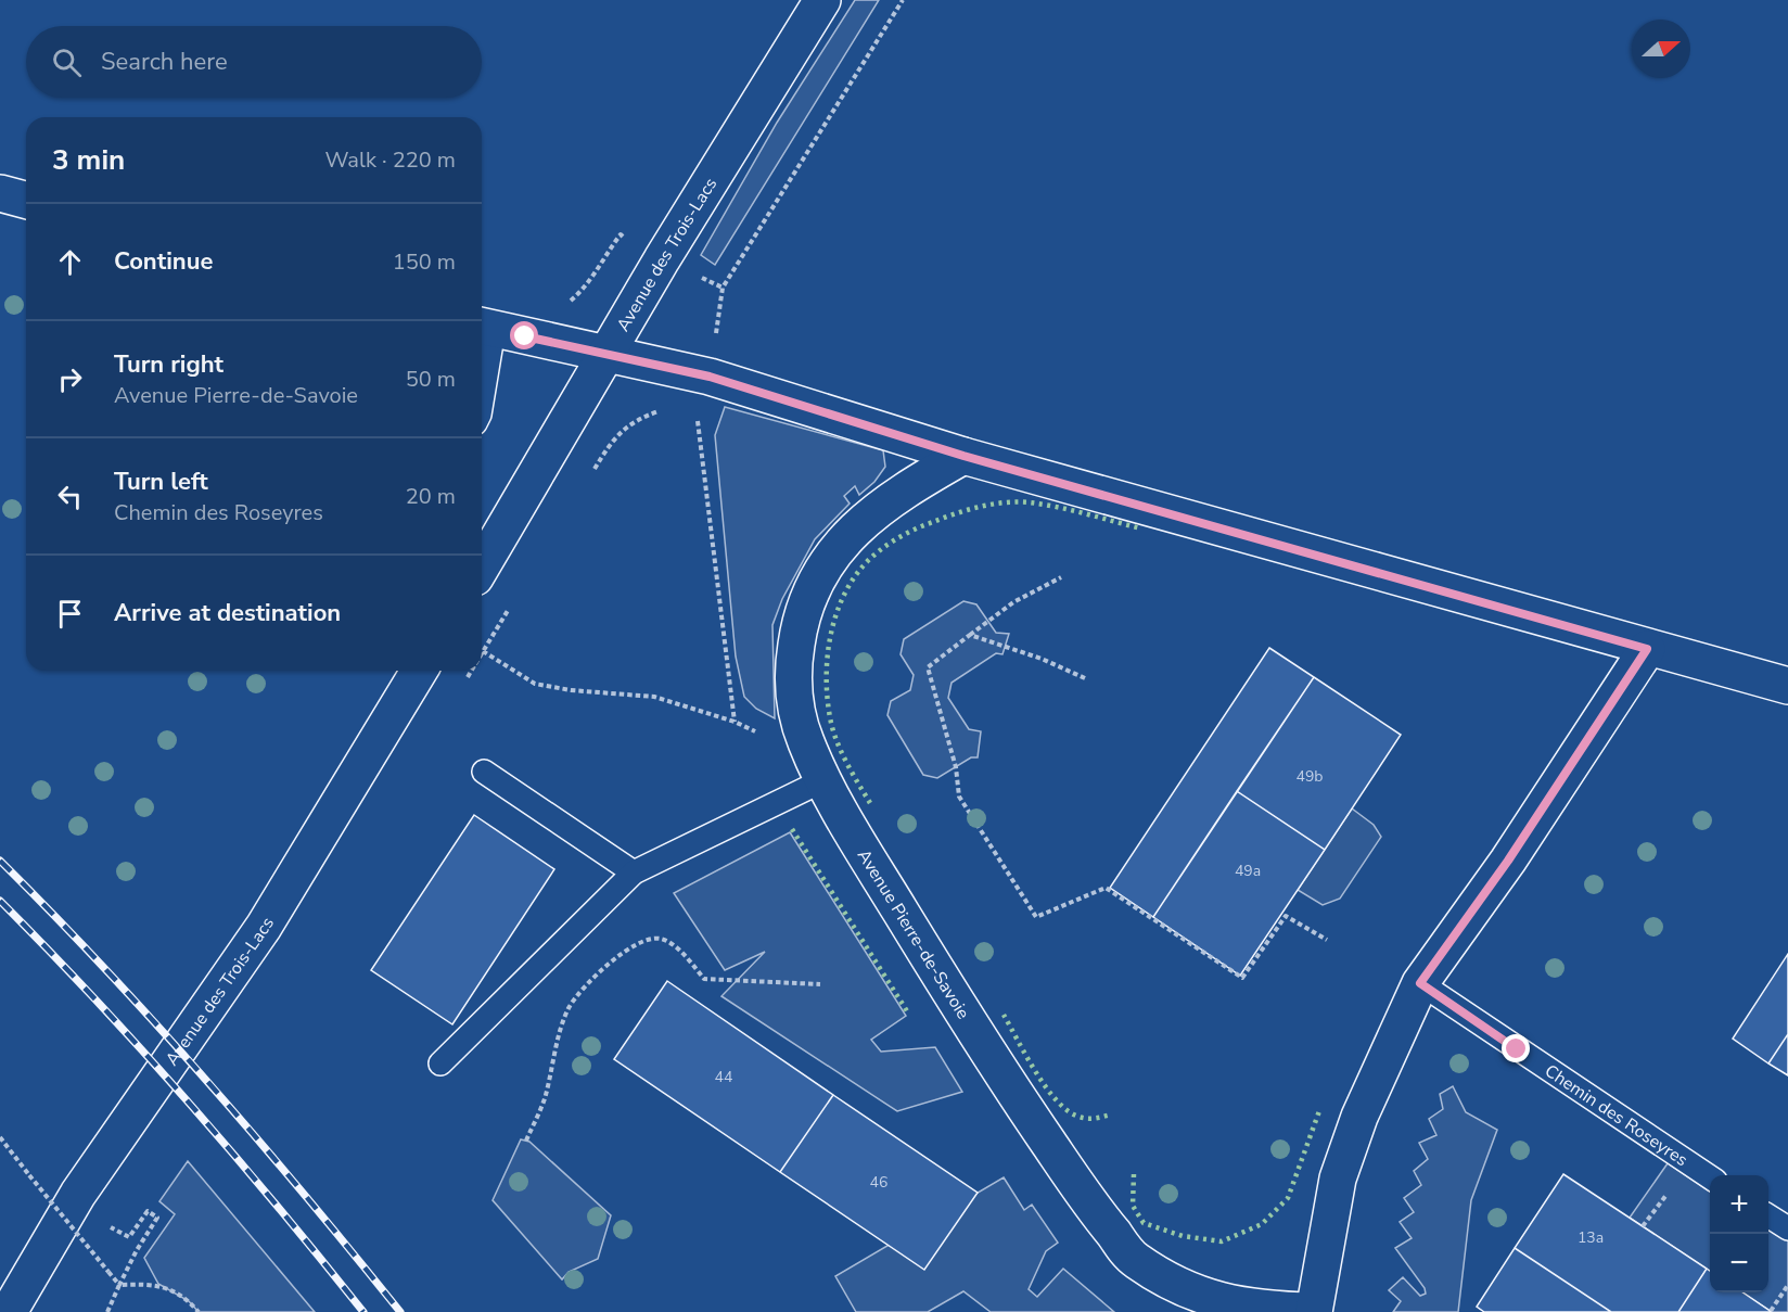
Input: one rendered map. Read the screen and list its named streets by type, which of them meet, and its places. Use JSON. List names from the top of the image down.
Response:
{
  "streets": {
    "street": ["Avenue des Trois-Lacs", "Avenue Pierre-de-Savoie"],
    "lane": ["Chemin des Roseyres"]
  },
  "crossings": [
    ["Avenue Pierre-de-Savoie", "Chemin des Roseyres"]
  ],
  "house_numbers": [
    "49b",
    "49a",
    "44",
    "46",
    "13a"
  ],
  "north": "right",
  "page": {
    "search": "Search here",
    "heading": ["3 min", "Walk · 220 m"],
    "list": [
      ["Continue", "150 m"],
      ["Turn right", "Avenue Pierre-de-Savoie", "50 m"],
      ["Turn left", "Chemin des Roseyres", "20 m"],
      "Arrive at destination"
    ],
    "map_buttons": ["+", "−"]
  }
}
